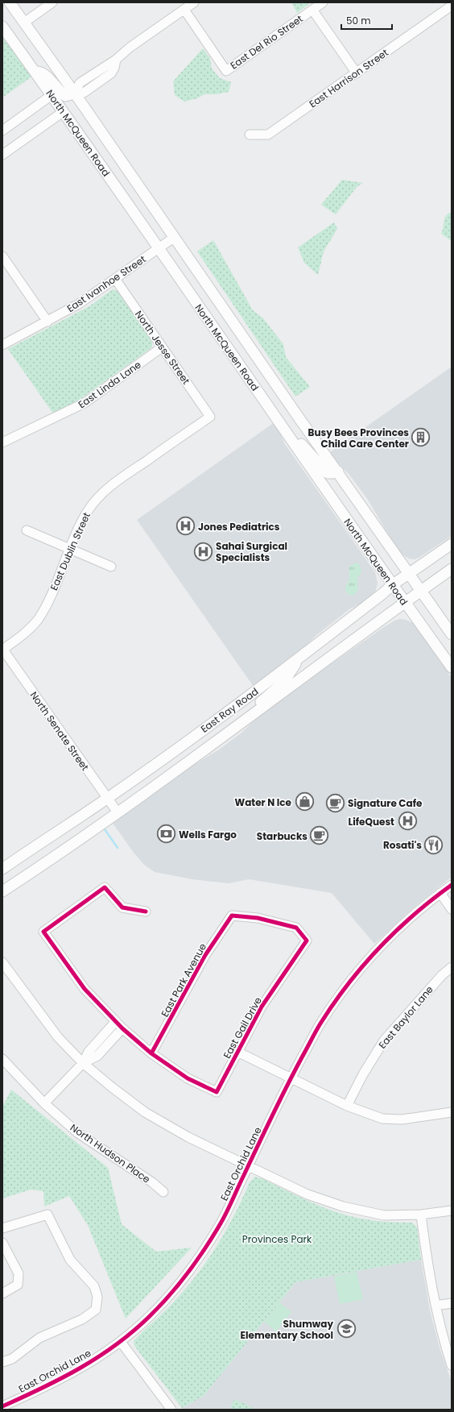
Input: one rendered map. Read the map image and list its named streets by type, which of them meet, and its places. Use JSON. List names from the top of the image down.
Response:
{
  "streets": {
    "main road": ["North McQueen Road", "East Ray Road"],
    "street": [
      "East Del Rio Street",
      "East Harrison Street",
      "East Ivanhoe Street",
      "North Jesse Street",
      "East Linda Lane",
      "East Dublin Street",
      "North Senate Street",
      "East Park Avenue",
      "East Baylor Lane",
      "East Gail Drive",
      "North Hudson Place",
      "East Orchid Lane"
    ]
  },
  "crossings": [
    ["North McQueen Road", "East Ivanhoe Street"],
    ["North McQueen Road", "East Ray Road"],
    ["East Ivanhoe Street", "North Jesse Street"],
    ["North Jesse Street", "East Linda Lane"],
    ["North Jesse Street", "East Dublin Street"],
    ["East Dublin Street", "North Senate Street"],
    ["East Ray Road", "North Senate Street"],
    ["East Park Avenue", "East Gail Drive"]
  ],
  "parks": ["Provinces Park"],
  "places": {
    "building": ["Busy Bees Provinces Child Care Center"],
    "hospital": ["Jones Pediatrics", "Sahai Surgical Specialists", "LifeQuest"],
    "shop": ["Water N Ice"],
    "cafe": ["Signature Cafe", "Starbucks"],
    "bank": ["Wells Fargo"],
    "restaurant": ["Rosati's"],
    "school or university": ["Shumway Elementary School"]
  },
  "scale_bar": "50 m"
}
